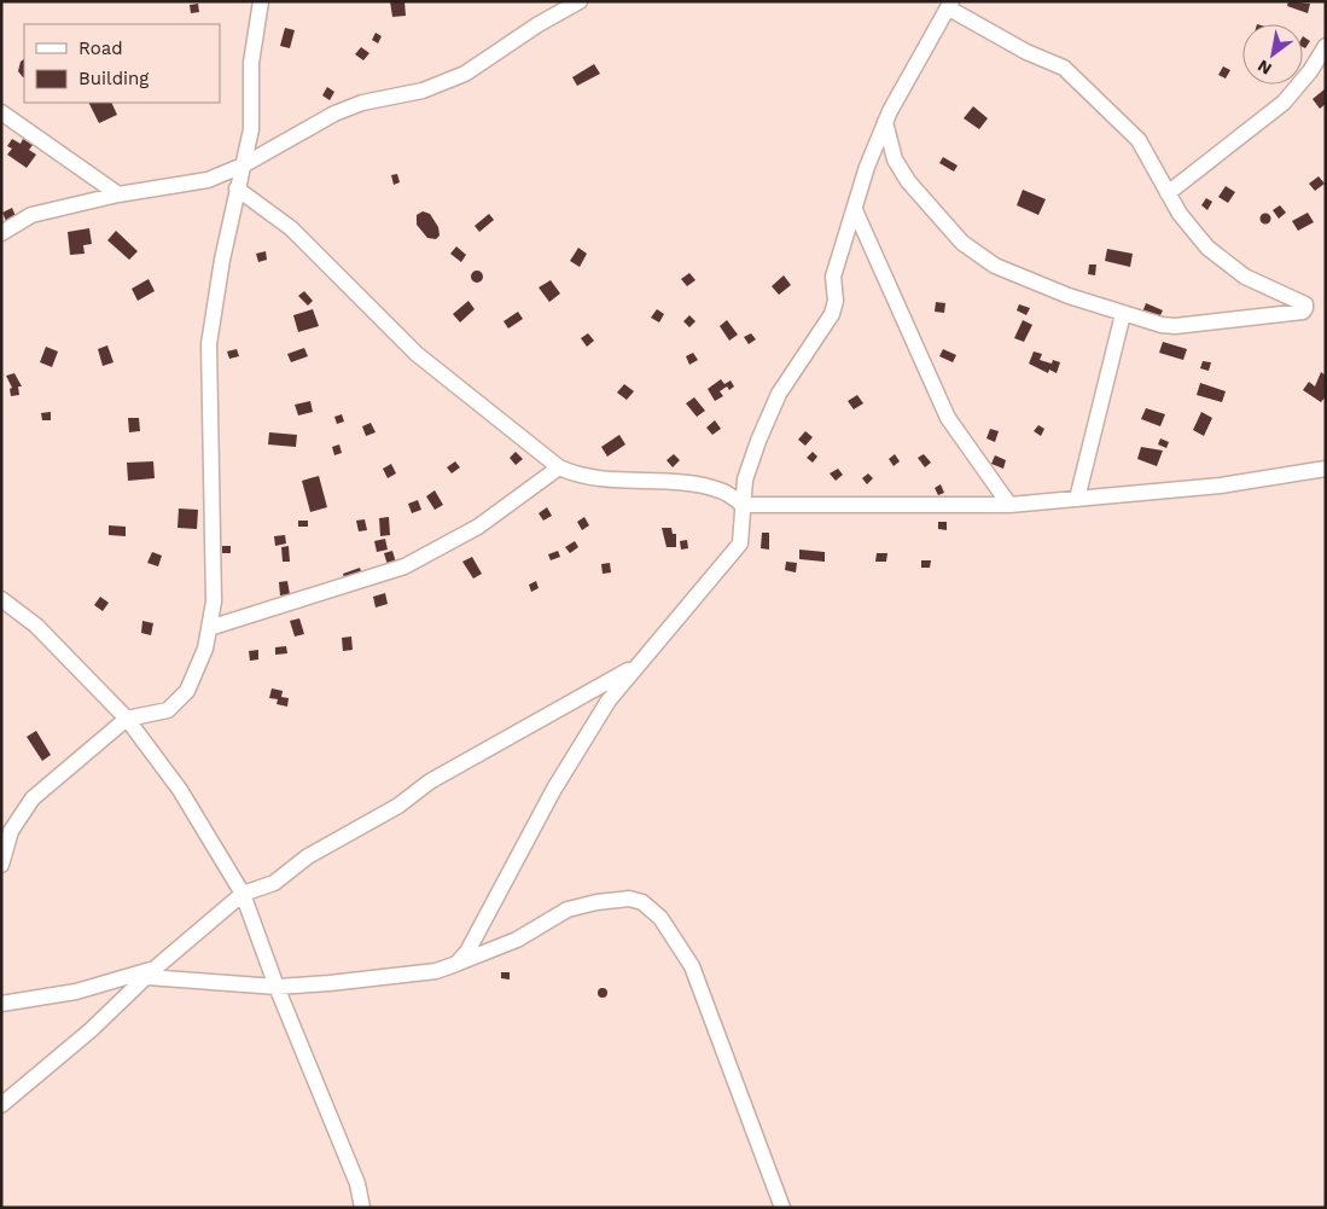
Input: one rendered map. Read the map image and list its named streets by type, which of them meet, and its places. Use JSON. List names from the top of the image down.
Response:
{
  "legend": ["Road", "Building"],
  "north": "bottom left"
}
